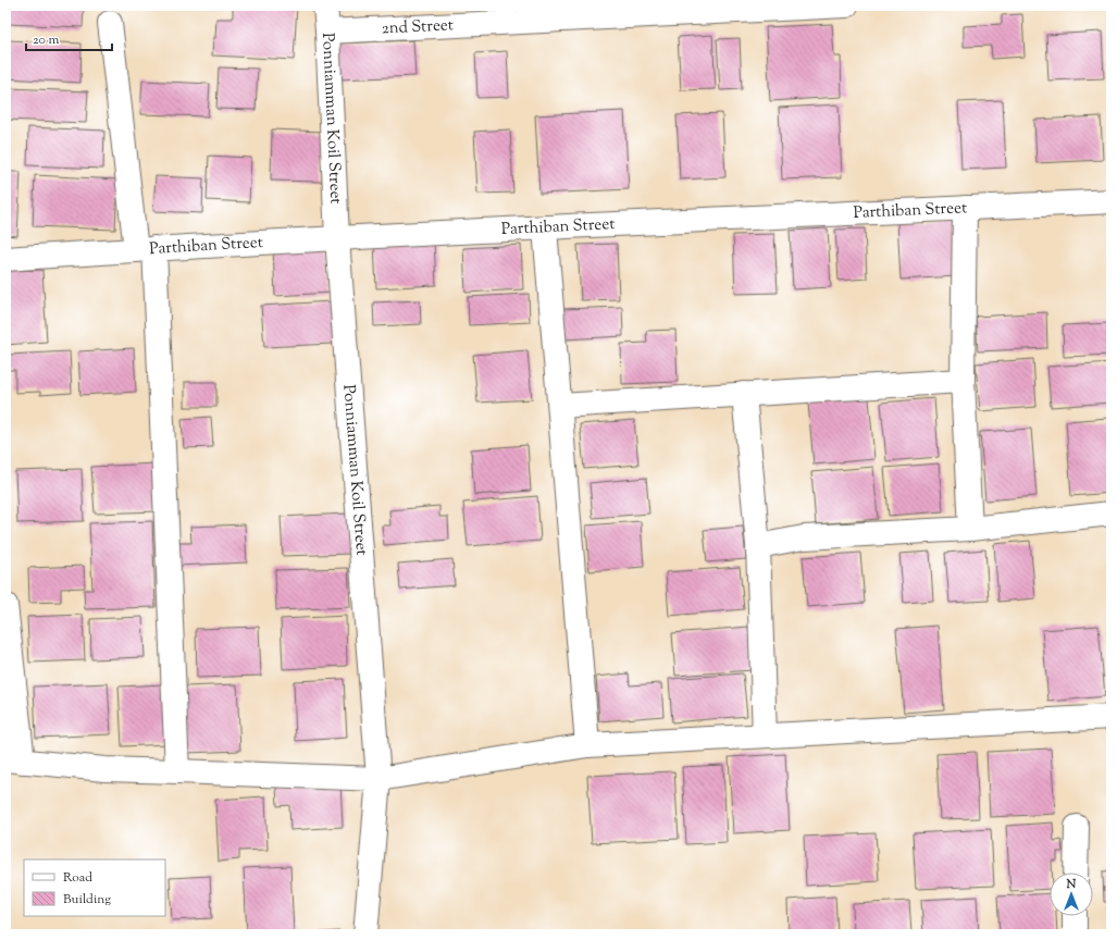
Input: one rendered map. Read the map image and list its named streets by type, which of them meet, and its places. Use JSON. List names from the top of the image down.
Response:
{
  "streets": {
    "street": ["2nd Street", "Ponniamman Koil Street", "Parthiban Street"]
  },
  "crossings": [
    ["2nd Street", "Ponniamman Koil Street"],
    ["Ponniamman Koil Street", "Parthiban Street"]
  ],
  "legend": ["Road", "Building"],
  "scale_bar": "20 m",
  "north": "top"
}
